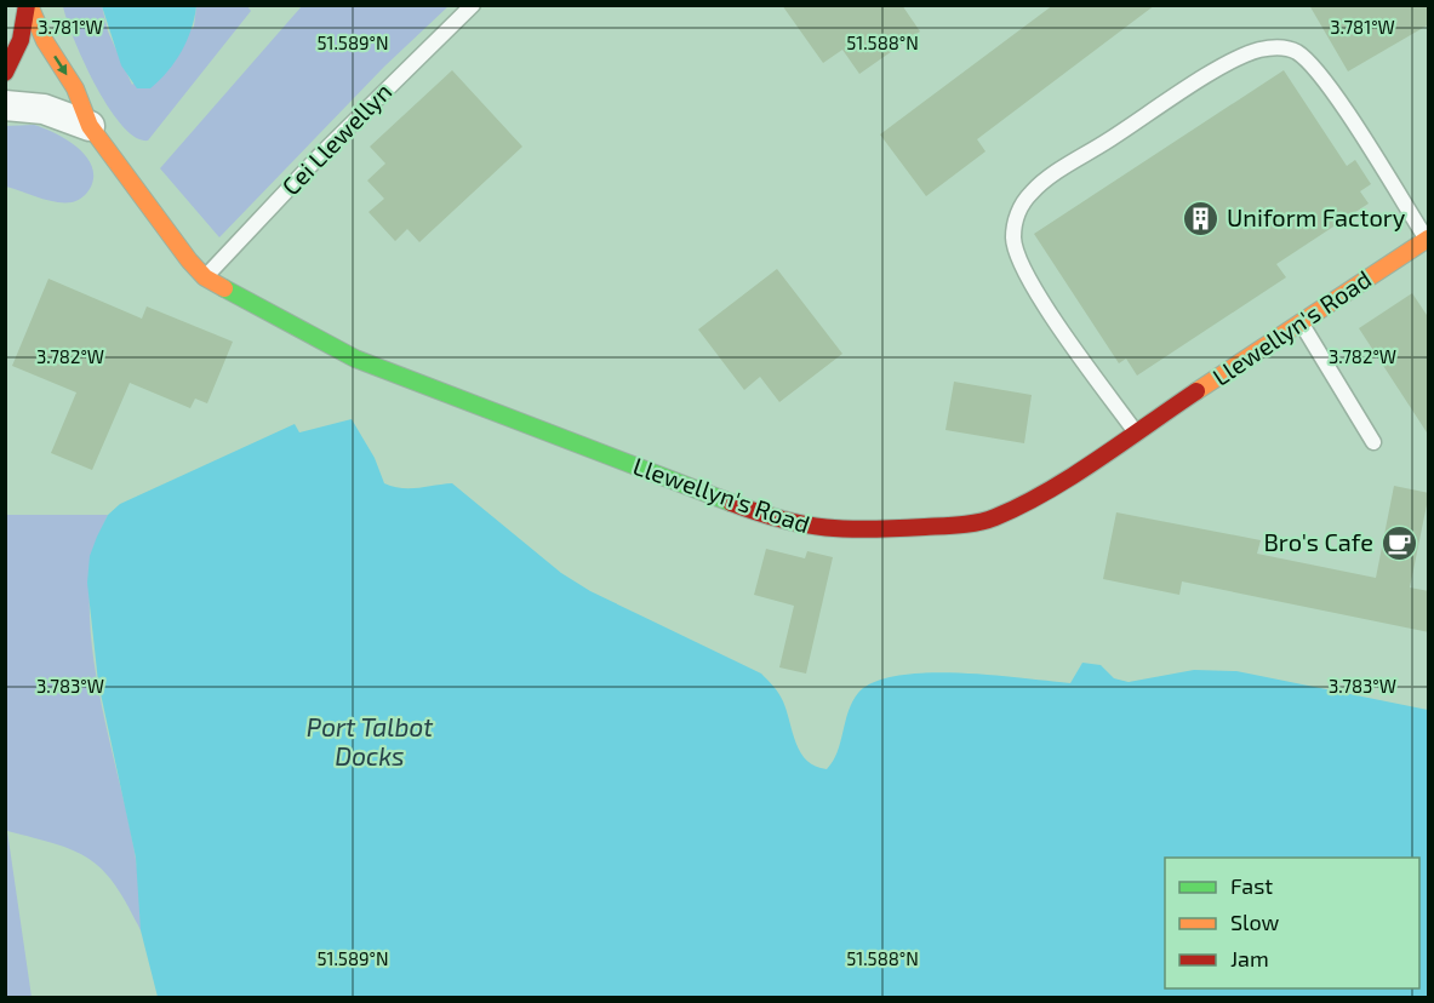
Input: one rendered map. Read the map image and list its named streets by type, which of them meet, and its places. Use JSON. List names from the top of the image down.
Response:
{
  "streets": {
    "street": ["Llewellyn's Road"],
    "lane": ["Cei Llewellyn"]
  },
  "crossings": [
    ["Cei Llewellyn", "Llewellyn's Road"]
  ],
  "water": ["Port Talbot Docks"],
  "places": {
    "building": ["Uniform Factory"],
    "cafe": ["Bro's Cafe"]
  },
  "legend": ["Fast", "Slow", "Jam"],
  "coordinates": [
    "3.781°W",
    "51.589°N",
    "51.588°N",
    "3.782°W",
    "3.783°W"
  ]
}
